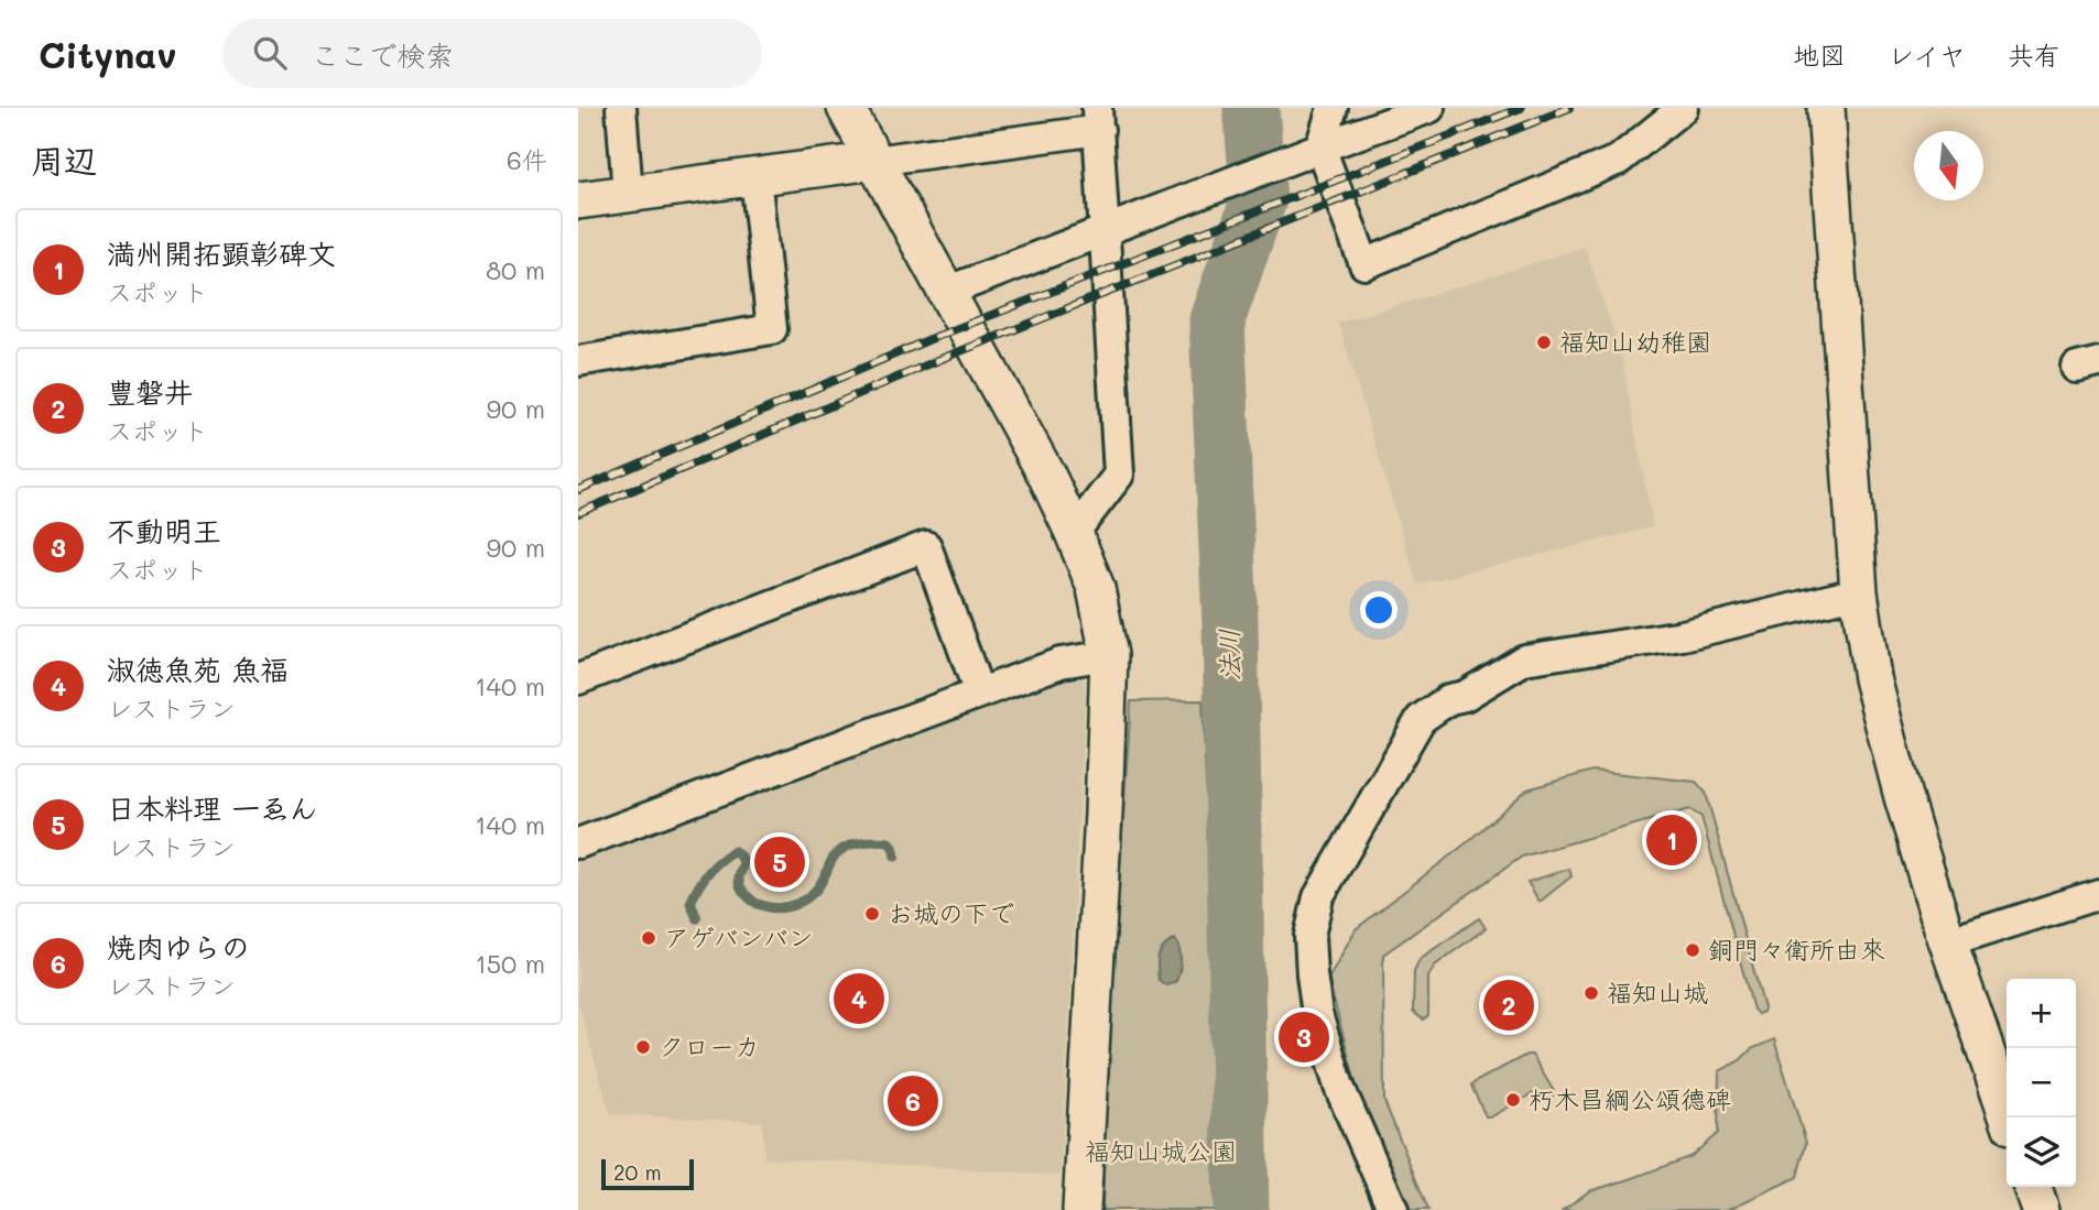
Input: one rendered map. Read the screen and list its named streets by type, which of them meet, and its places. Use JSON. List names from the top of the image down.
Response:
{
  "water": ["法川"],
  "parks": ["福知山城公園"],
  "places": [
    "福知山幼稚園",
    "お城の下で",
    "アゲバンバン",
    "銅門々衛所由來",
    "福知山城",
    "クローカ",
    "朽木昌綱公頌德碑"
  ],
  "scale_bar": "20 m",
  "north": "bottom",
  "page": {
    "header": "Citynav",
    "search": "ここで検索",
    "nav": ["地図", "レイヤ", "共有"],
    "heading": ["周辺", "6件"],
    "list": [
      {
        "mark": "1",
        "name": "満州開拓顕彰碑文",
        "note": "スポット",
        "value": "80 m"
      },
      {
        "mark": "2",
        "name": "豊磐井",
        "note": "スポット",
        "value": "90 m"
      },
      {
        "mark": "3",
        "name": "不動明王",
        "note": "スポット",
        "value": "90 m"
      },
      {
        "mark": "4",
        "name": "淑徳魚苑 魚福",
        "note": "レストラン",
        "value": "140 m"
      },
      {
        "mark": "5",
        "name": "日本料理 一ゑん",
        "note": "レストラン",
        "value": "140 m"
      },
      {
        "mark": "6",
        "name": "焼肉ゆらの",
        "note": "レストラン",
        "value": "150 m"
      }
    ],
    "pins": [
      "1",
      "5",
      "4",
      "2",
      "3",
      "6"
    ],
    "map_buttons": ["+", "−"],
    "scale": "20 m"
  }
}
